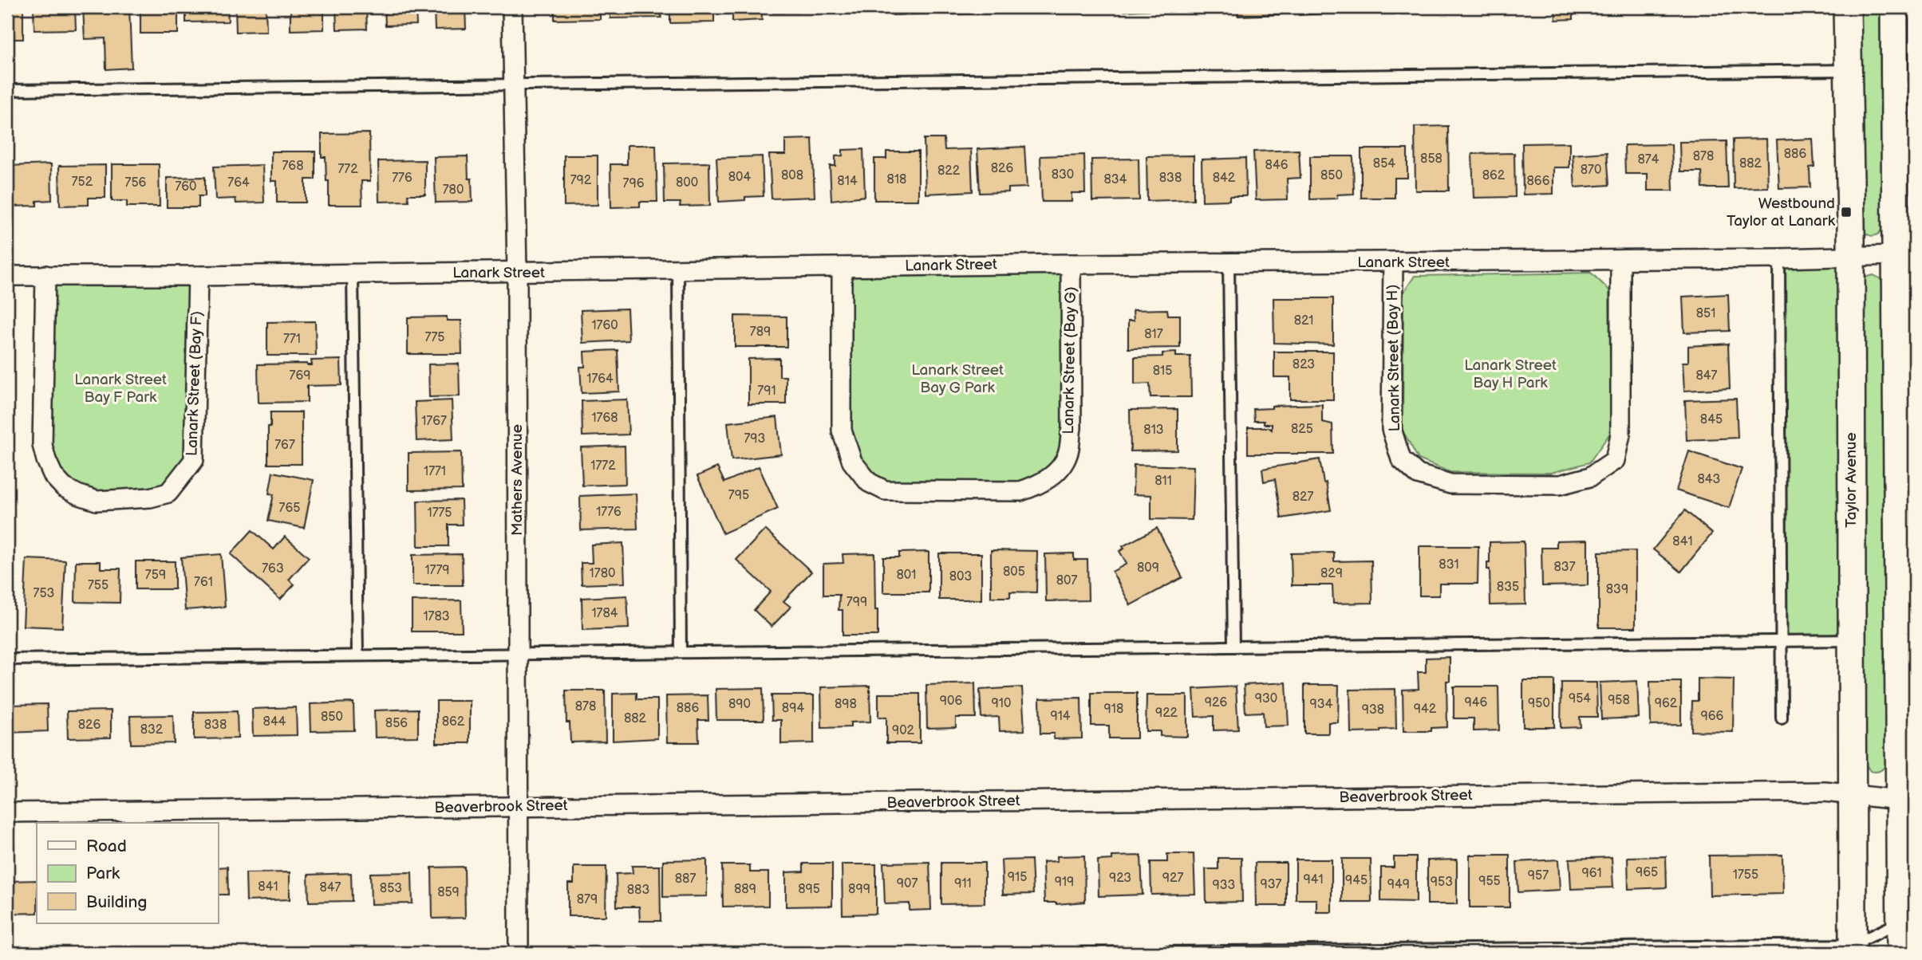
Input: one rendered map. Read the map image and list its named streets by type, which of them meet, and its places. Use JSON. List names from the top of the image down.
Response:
{
  "streets": {
    "main road": ["Taylor Avenue"],
    "street": [
      "Lanark Street",
      "Lanark Street (Bay H)",
      "Lanark Street (Bay G)",
      "Lanark Street (Bay F)",
      "Mathers Avenue",
      "Beaverbrook Street"
    ]
  },
  "crossings": [
    ["Lanark Street", "Lanark Street (Bay H)"],
    ["Lanark Street", "Lanark Street (Bay G)"],
    ["Lanark Street", "Lanark Street (Bay F)"],
    ["Lanark Street", "Mathers Avenue"],
    ["Lanark Street", "Taylor Avenue"],
    ["Mathers Avenue", "Beaverbrook Street"],
    ["Taylor Avenue", "Beaverbrook Street"]
  ],
  "parks": ["Lanark Street Bay H Park", "Lanark Street Bay G Park", "Lanark Street Bay F Park"],
  "places": {
    "transit": ["Westbound Taylor at Lanark"]
  },
  "house_numbers": [
    "886",
    "878",
    "858",
    "874",
    "854",
    "882",
    "846",
    "768",
    "826",
    "772",
    "870",
    "822",
    "830",
    "808",
    "850",
    "862",
    "804",
    "776",
    "838",
    "842",
    "818",
    "834",
    "792",
    "814",
    "866",
    "752",
    "756",
    "764",
    "800",
    "796",
    "760",
    "780",
    "851",
    "821",
    "1760",
    "789",
    "817",
    "775",
    "771",
    "823",
    "815",
    "769",
    "847",
    "1764",
    "791",
    "1768",
    "845",
    "1767",
    "825",
    "813",
    "793",
    "767",
    "1772",
    "1771",
    "843",
    "811",
    "795",
    "827",
    "765",
    "1776",
    "1775",
    "841",
    "831",
    "837",
    "809",
    "763",
    "1779",
    "805",
    "1780",
    "829",
    "759",
    "801",
    "803",
    "807",
    "761",
    "755",
    "835",
    "839",
    "753",
    "799",
    "1784",
    "1783",
    "930",
    "954",
    "958",
    "906",
    "926",
    "946",
    "910",
    "950",
    "962",
    "890",
    "898",
    "934",
    "878",
    "886",
    "894",
    "918",
    "942",
    "938",
    "922",
    "914",
    "966",
    "850",
    "882",
    "844",
    "862",
    "856",
    "826",
    "838",
    "832",
    "902",
    "965",
    "961",
    "1755",
    "957",
    "915",
    "923",
    "927",
    "887",
    "941",
    "945",
    "955",
    "919",
    "953",
    "907",
    "911",
    "937",
    "949",
    "933",
    "841",
    "847",
    "853",
    "889",
    "895",
    "899",
    "883",
    "859",
    "879"
  ],
  "legend": ["Road", "Park", "Building"]
}
